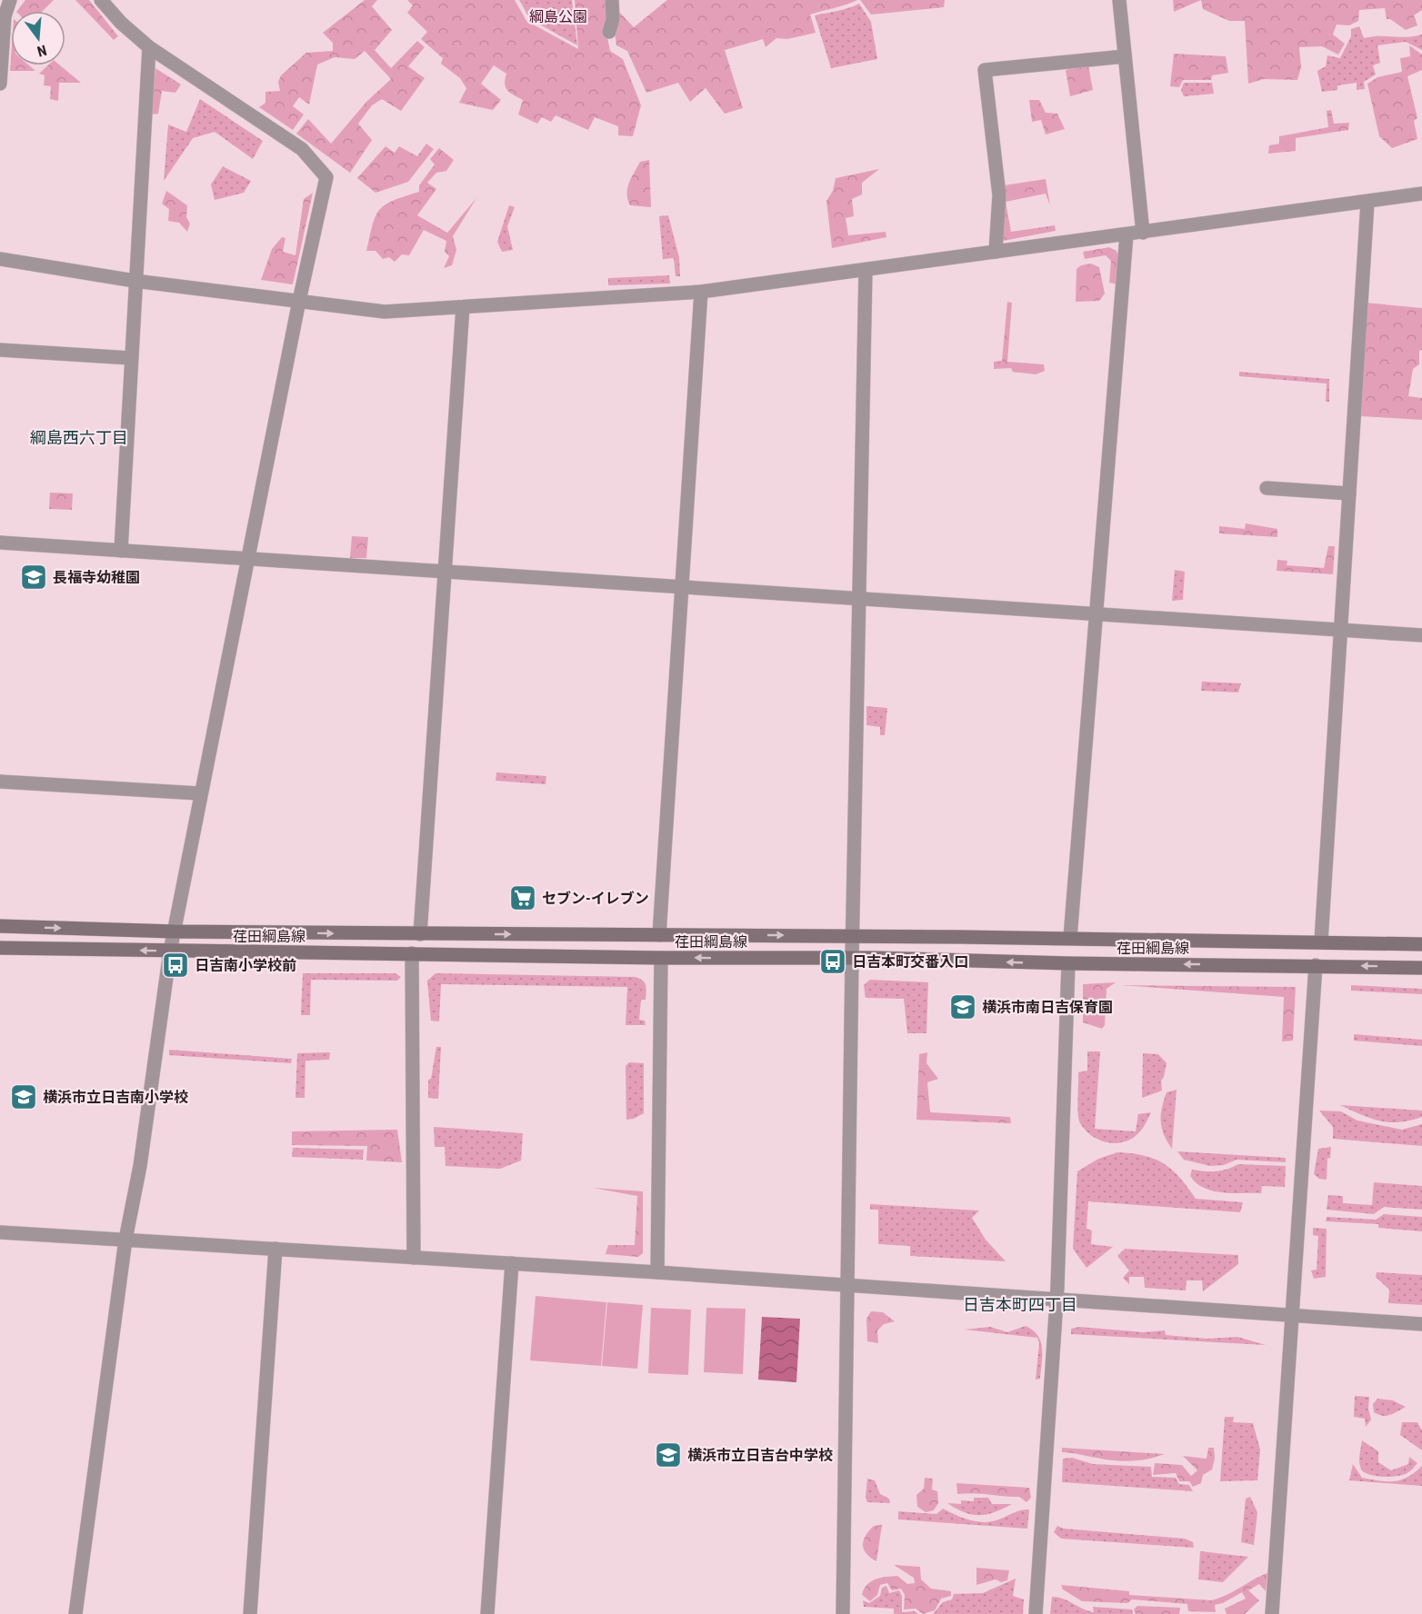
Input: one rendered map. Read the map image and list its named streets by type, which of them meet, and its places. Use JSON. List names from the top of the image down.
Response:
{
  "streets": {
    "main road": ["荏田綱島線"]
  },
  "districts": ["綱島西六丁目", "日吉本町四丁目"],
  "parks": ["綱島公園"],
  "places": {
    "school or university": [
      "長福寺幼稚園",
      "横浜市南日吉保育園",
      "横浜市立日吉南小学校",
      "横浜市立日吉台中学校"
    ],
    "supermarket": ["セブン-イレブン"],
    "bus stop": ["日吉本町交番入口", "日吉南小学校前"]
  },
  "north": "bottom"
}
